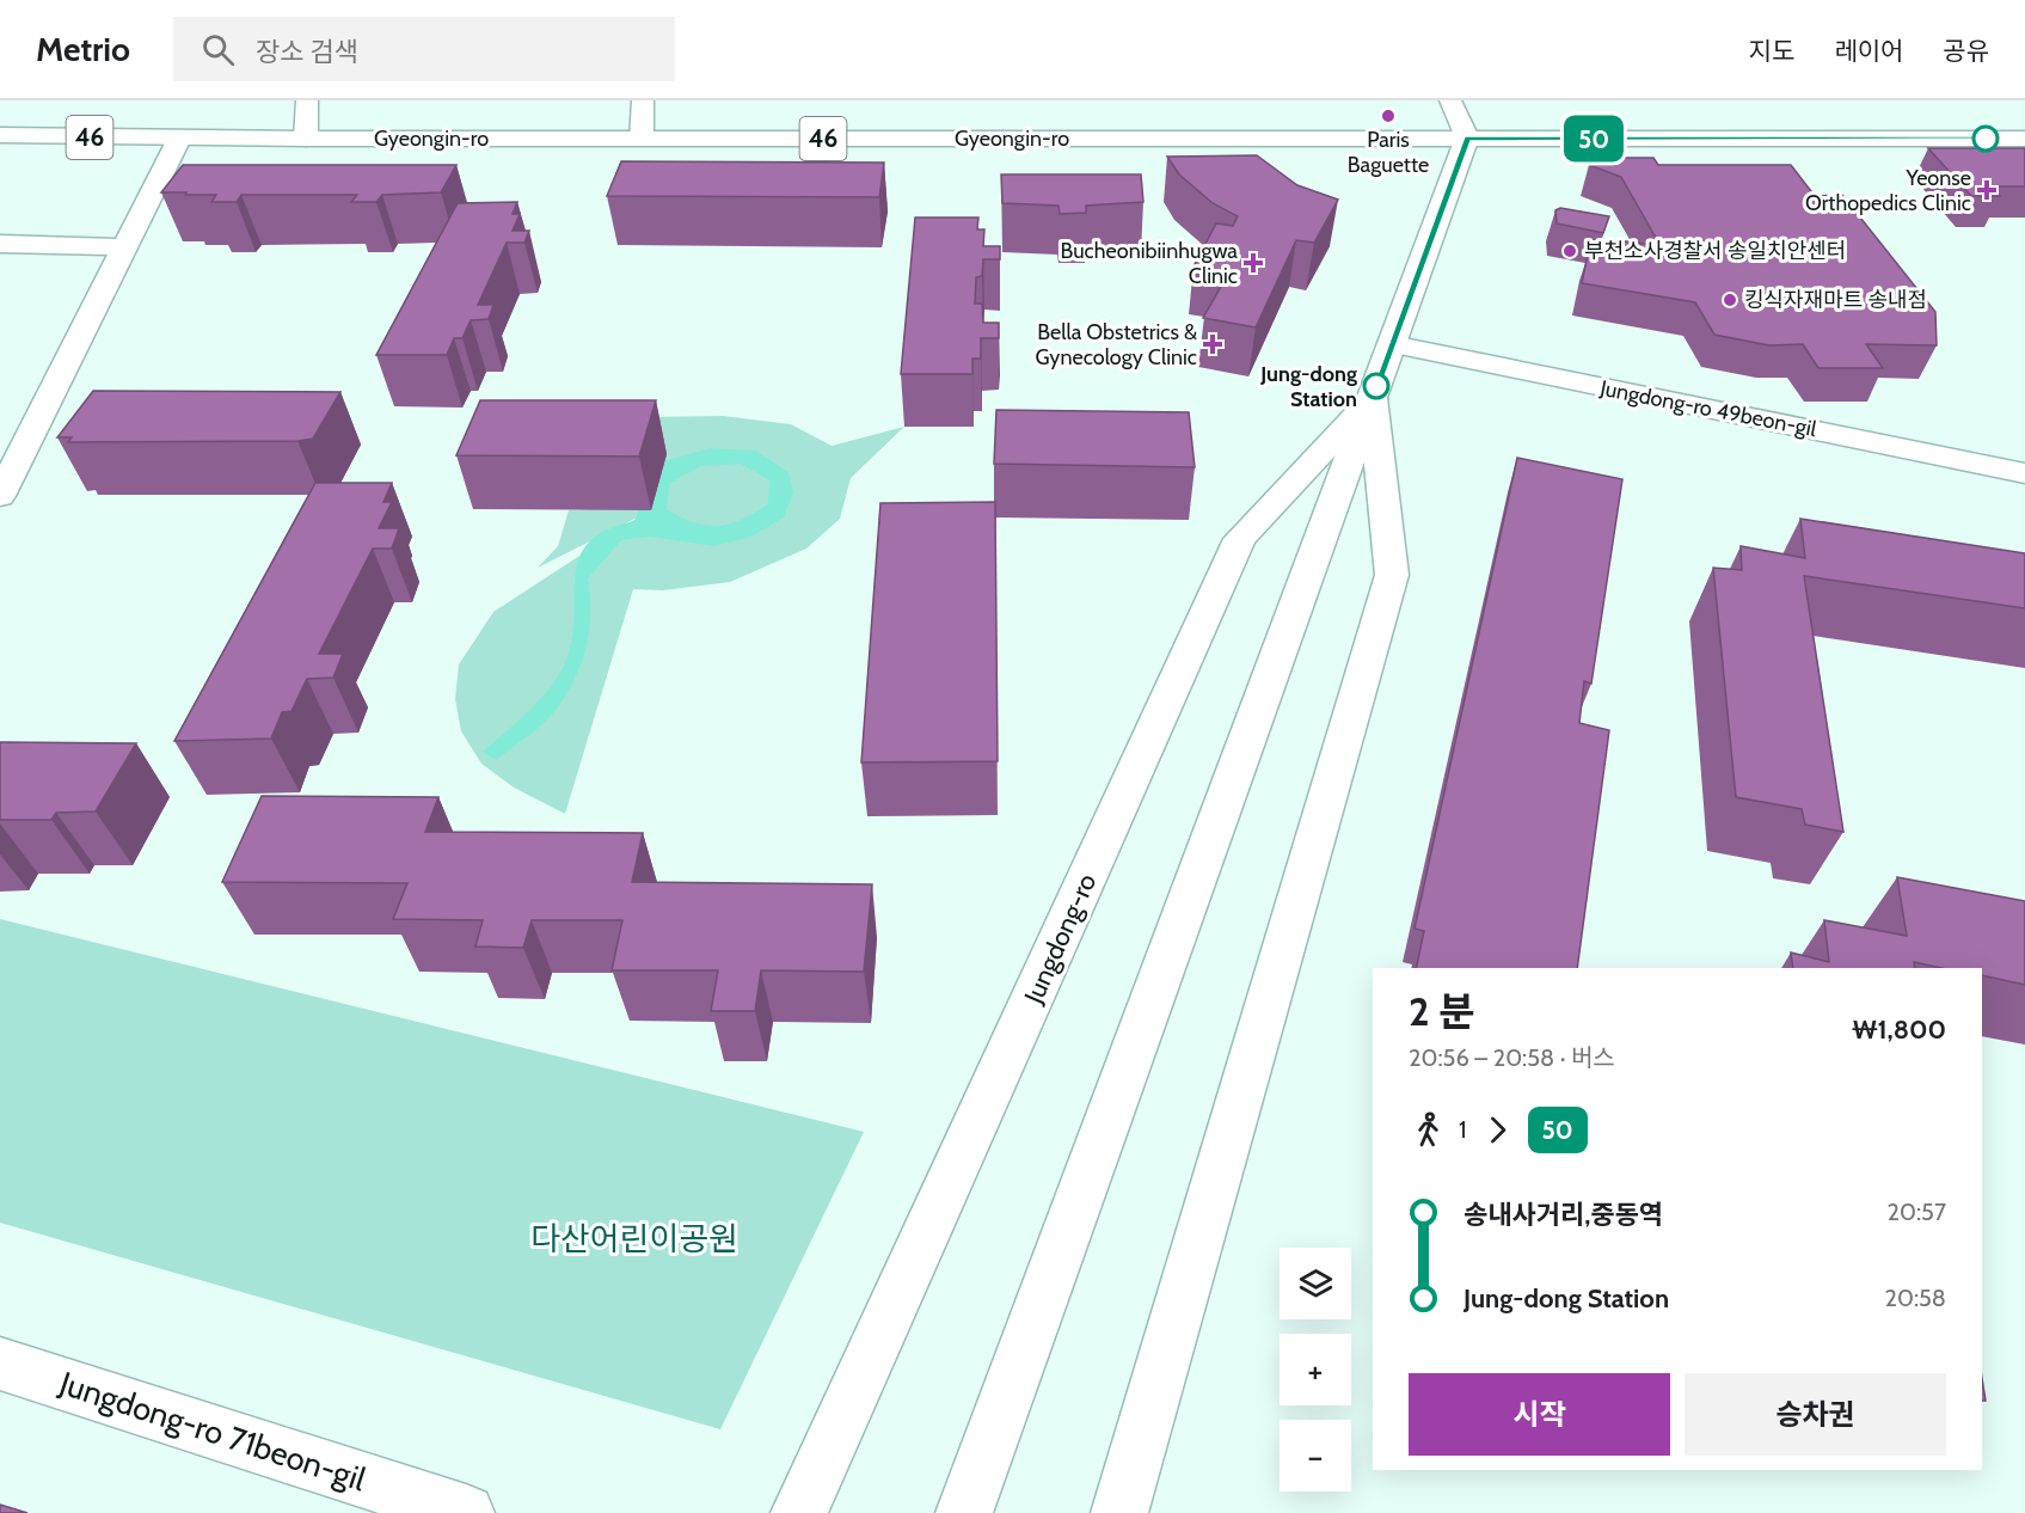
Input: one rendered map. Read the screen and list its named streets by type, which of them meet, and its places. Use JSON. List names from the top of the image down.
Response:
{
  "streets": {
    "street": [
      "46",
      "Gyeongin-ro",
      "Jungdong-ro 49beon-gil",
      "Jungdong-ro",
      "Jungdong-ro 71beon-gil"
    ]
  },
  "crossings": [
    ["Gyeongin-ro", "Jungdong-ro"],
    ["Jungdong-ro 49beon-gil", "Jungdong-ro"]
  ],
  "parks": ["다산어린이공원"],
  "places": {
    "other": [
      "Paris Baguette",
      "부천소사경찰서 송일치안센터",
      "킹식자재마트 송내점",
      "Jung-dong Station"
    ],
    "health": ["Yeonse Orthopedics Clinic", "Bucheonibiinhugwa Clinic", "Bella Obstetrics & Gynecology Clinic"]
  },
  "lines": ["bus line 50"],
  "page": {
    "header": "Metrio",
    "search": "장소 검색",
    "nav": ["지도", "레이어", "공유"],
    "on_map": "50",
    "heading": ["2 분", "20:56 – 20:58 · 버스", "₩1,800"],
    "legs": ["1", "50"],
    "list": [
      {
        "name": "송내사거리,중동역",
        "value": "20:57"
      },
      {
        "name": "Jung-dong Station",
        "value": "20:58"
      }
    ],
    "map_buttons": ["+", "−"],
    "buttons": ["시작", "승차권"]
  }
}
